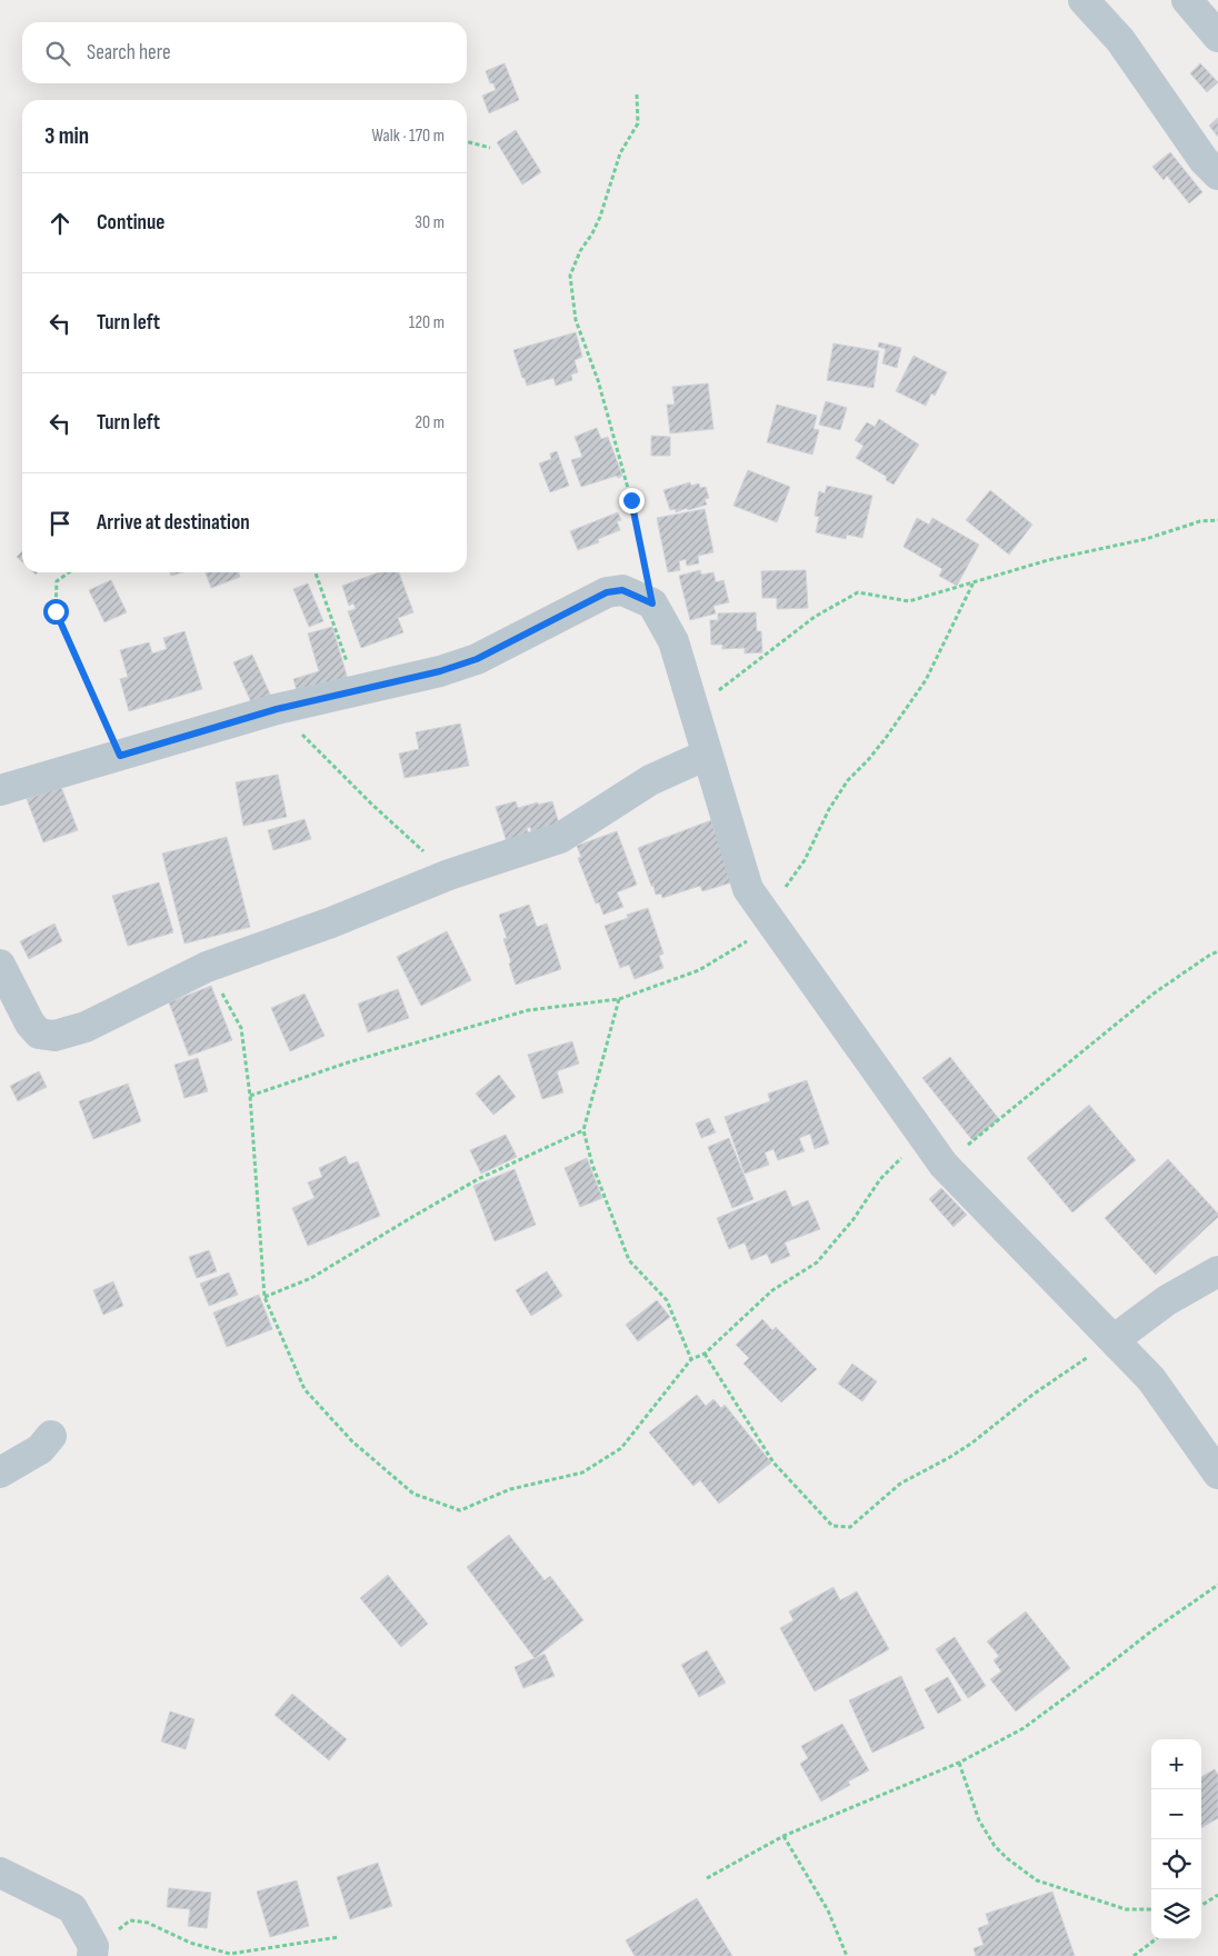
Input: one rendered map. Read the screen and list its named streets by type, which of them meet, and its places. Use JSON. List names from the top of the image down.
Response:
{
  "page": {
    "search": "Search here",
    "heading": ["3 min", "Walk · 170 m"],
    "list": [
      ["Continue", "30 m"],
      ["Turn left", "120 m"],
      ["Turn left", "20 m"],
      "Arrive at destination"
    ],
    "map_buttons": ["+", "−"]
  }
}
